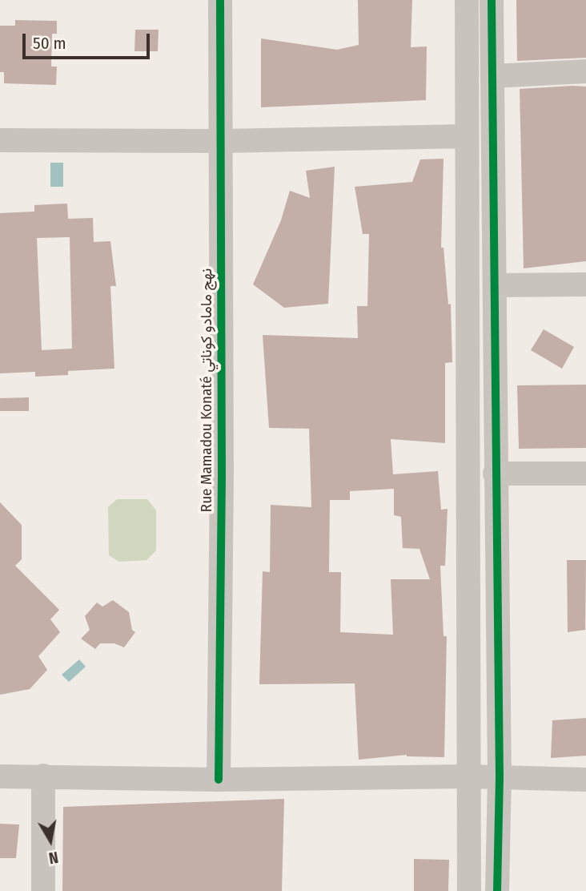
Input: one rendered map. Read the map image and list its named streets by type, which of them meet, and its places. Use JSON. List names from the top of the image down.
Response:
{
  "streets": {
    "street": ["Rue Mamadou Konaté نهج مامادو كوناتي"]
  },
  "scale_bar": "50 m",
  "north": "bottom"
}
